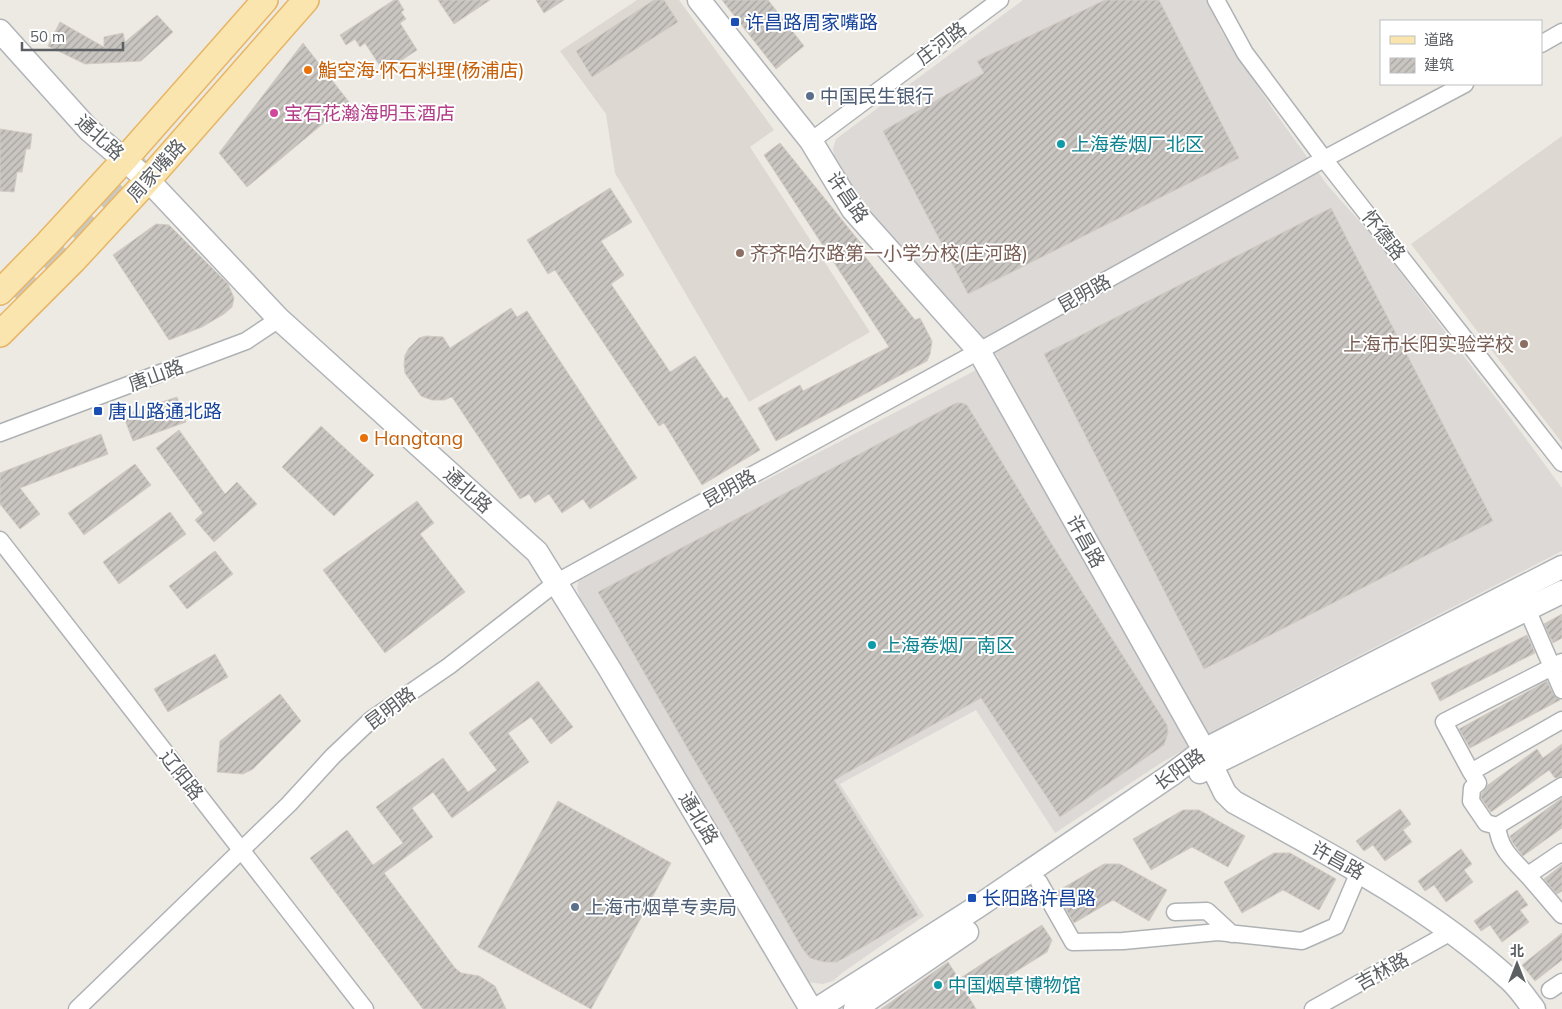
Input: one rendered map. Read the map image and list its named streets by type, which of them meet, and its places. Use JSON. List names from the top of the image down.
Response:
{
  "streets": {
    "main road": ["周家嘴路"],
    "street": [
      "庄河路",
      "通北路",
      "许昌路",
      "怀德路",
      "昆明路",
      "唐山路",
      "长阳路",
      "辽阳路",
      "吉林路"
    ]
  },
  "crossings": [
    ["庄河路", "许昌路"],
    ["通北路", "周家嘴路"],
    ["通北路", "昆明路"],
    ["通北路", "唐山路"],
    ["许昌路", "昆明路"],
    ["许昌路", "长阳路"],
    ["许昌路", "吉林路"],
    ["怀德路", "昆明路"],
    ["昆明路", "辽阳路"]
  ],
  "places": {
    "transit": ["许昌路周家嘴路", "唐山路通北路", "长阳路许昌路"],
    "other": [
      "鮨空海·怀石料理(杨浦店)",
      "中国民生银行",
      "宝石花瀚海明玉酒店",
      "上海卷烟厂北区",
      "齐齐哈尔路第一小学分校(庄河路)",
      "上海市长阳实验学校",
      "Hangtang",
      "上海卷烟厂南区",
      "上海市烟草专卖局",
      "中国烟草博物馆"
    ]
  },
  "legend": ["道路", "建筑"],
  "scale_bar": "50 m",
  "north": "top"
}
